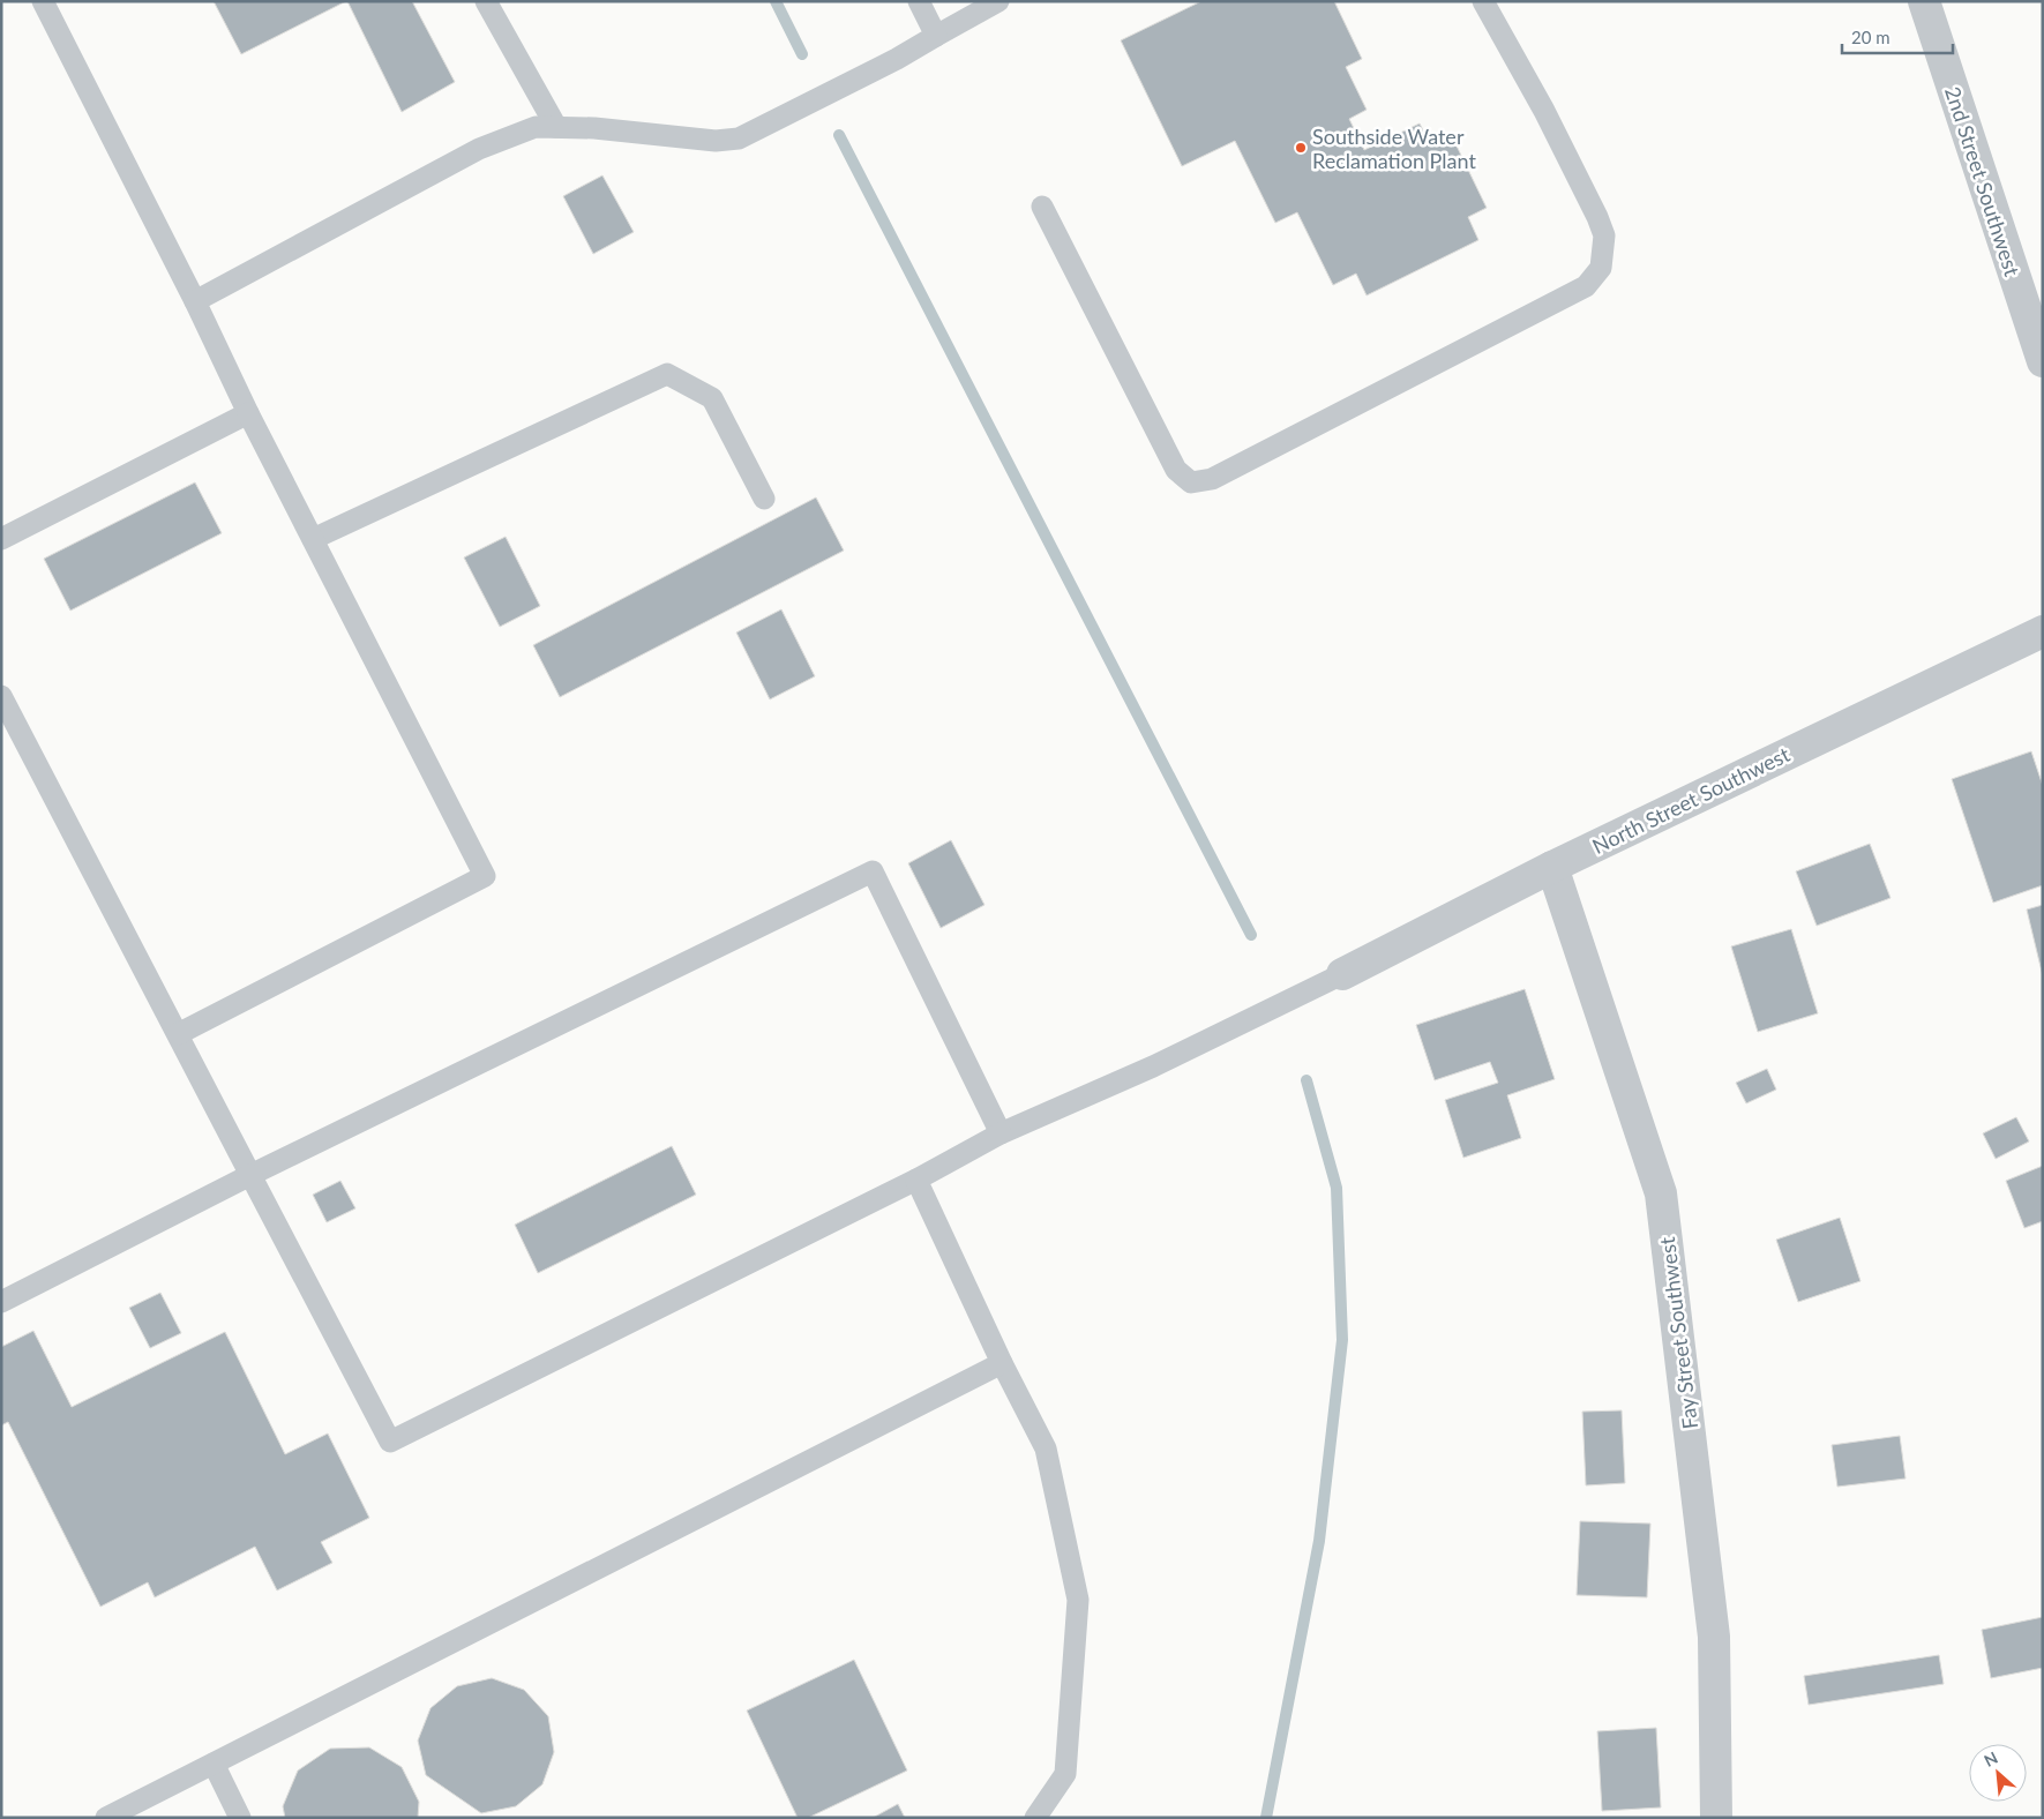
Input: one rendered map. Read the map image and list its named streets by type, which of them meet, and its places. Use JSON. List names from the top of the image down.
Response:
{
  "streets": {
    "street": ["2nd Street Southwest", "North Street Southwest", "Fay Street Southwest"]
  },
  "crossings": [
    ["North Street Southwest", "Fay Street Southwest"]
  ],
  "places": ["Southside Water Reclamation Plant"],
  "scale_bar": "20 m",
  "north": "top left"
}
